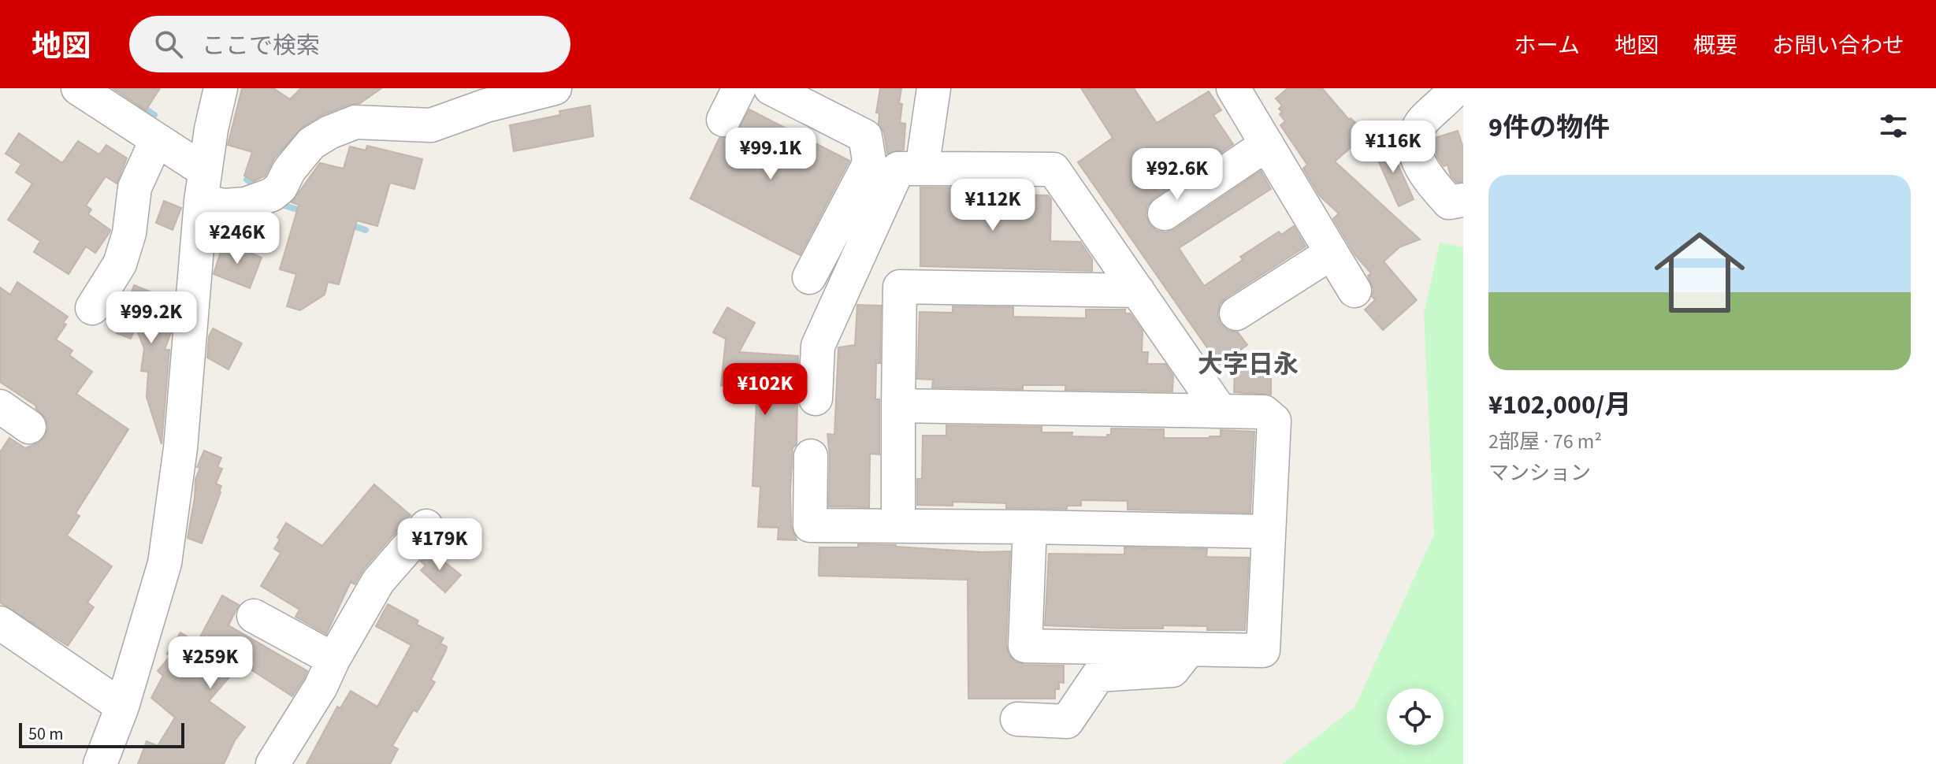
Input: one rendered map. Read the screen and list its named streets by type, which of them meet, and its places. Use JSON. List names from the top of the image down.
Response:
{
  "districts": ["大字日永"],
  "scale_bar": "50 m",
  "page": {
    "header": "地図",
    "search": "ここで検索",
    "nav": [
      "ホーム",
      "地図",
      "概要",
      "お問い合わせ"
    ],
    "heading": "9件の物件",
    "price": [
      "¥116K",
      "¥99.1K",
      "¥92.6K",
      "¥112K",
      "¥246K",
      "¥99.2K",
      "¥102K",
      "¥179K",
      "¥259K"
    ],
    "list": [
      {
        "name": "¥102,000/月",
        "note": "2部屋 · 76 m² · マンション"
      }
    ],
    "scale": "50 m"
  }
}
